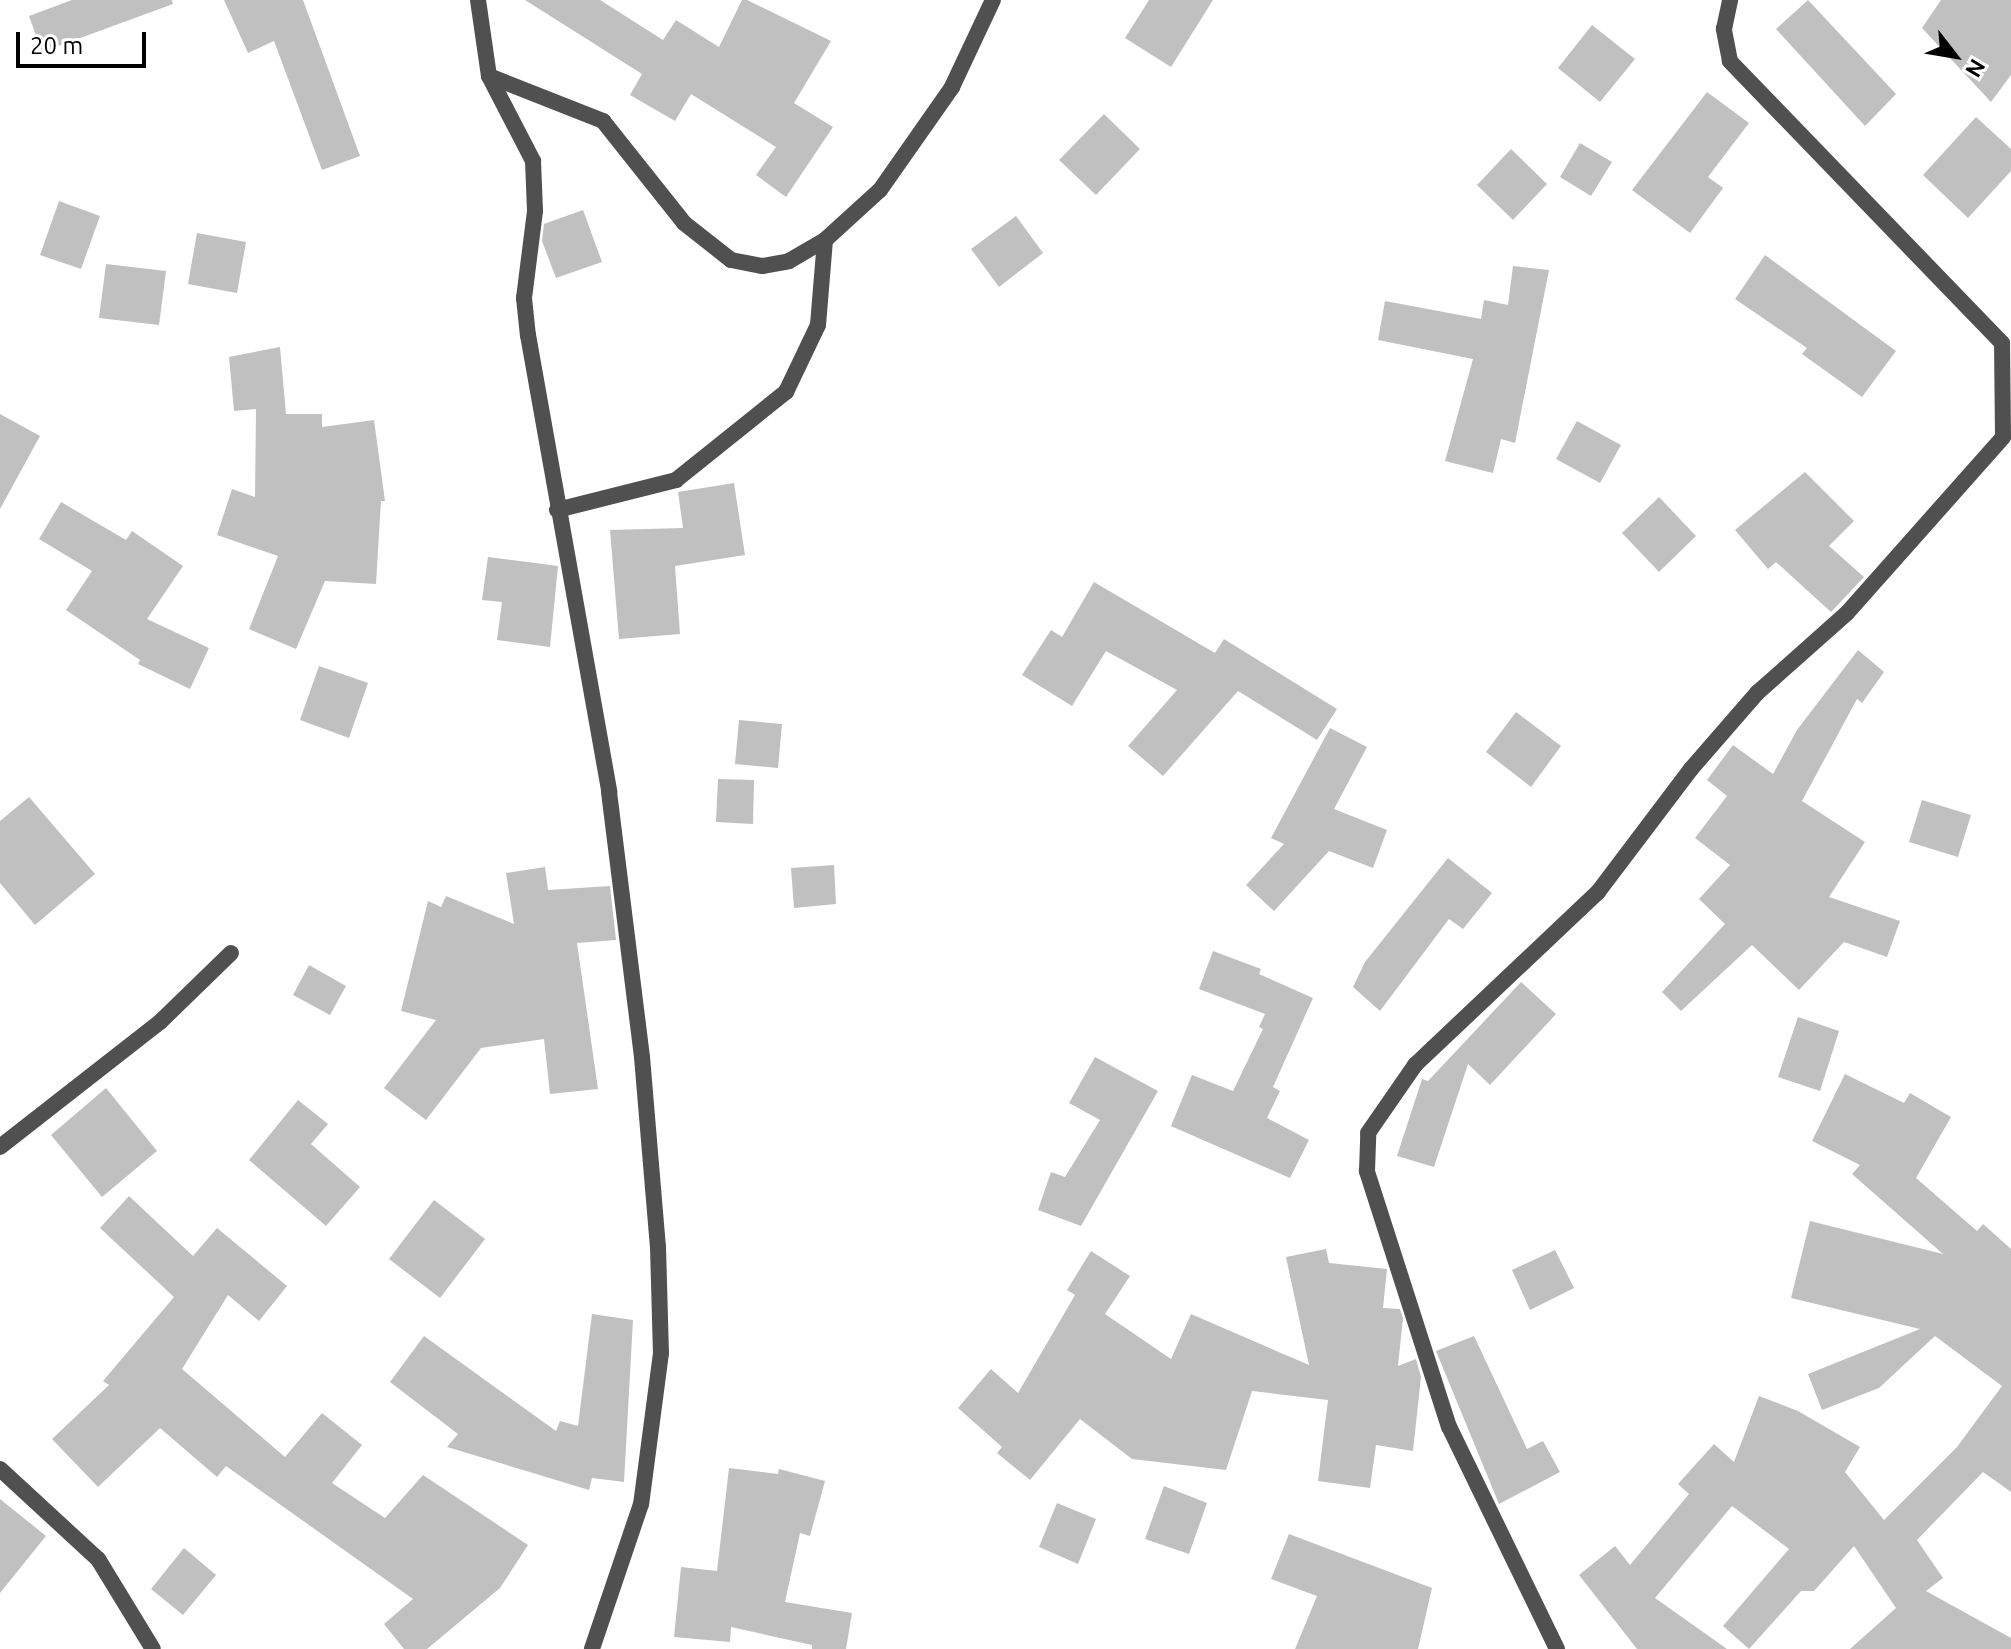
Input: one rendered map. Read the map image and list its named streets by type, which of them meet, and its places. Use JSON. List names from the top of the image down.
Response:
{
  "scale_bar": "20 m",
  "north": "bottom right"
}
